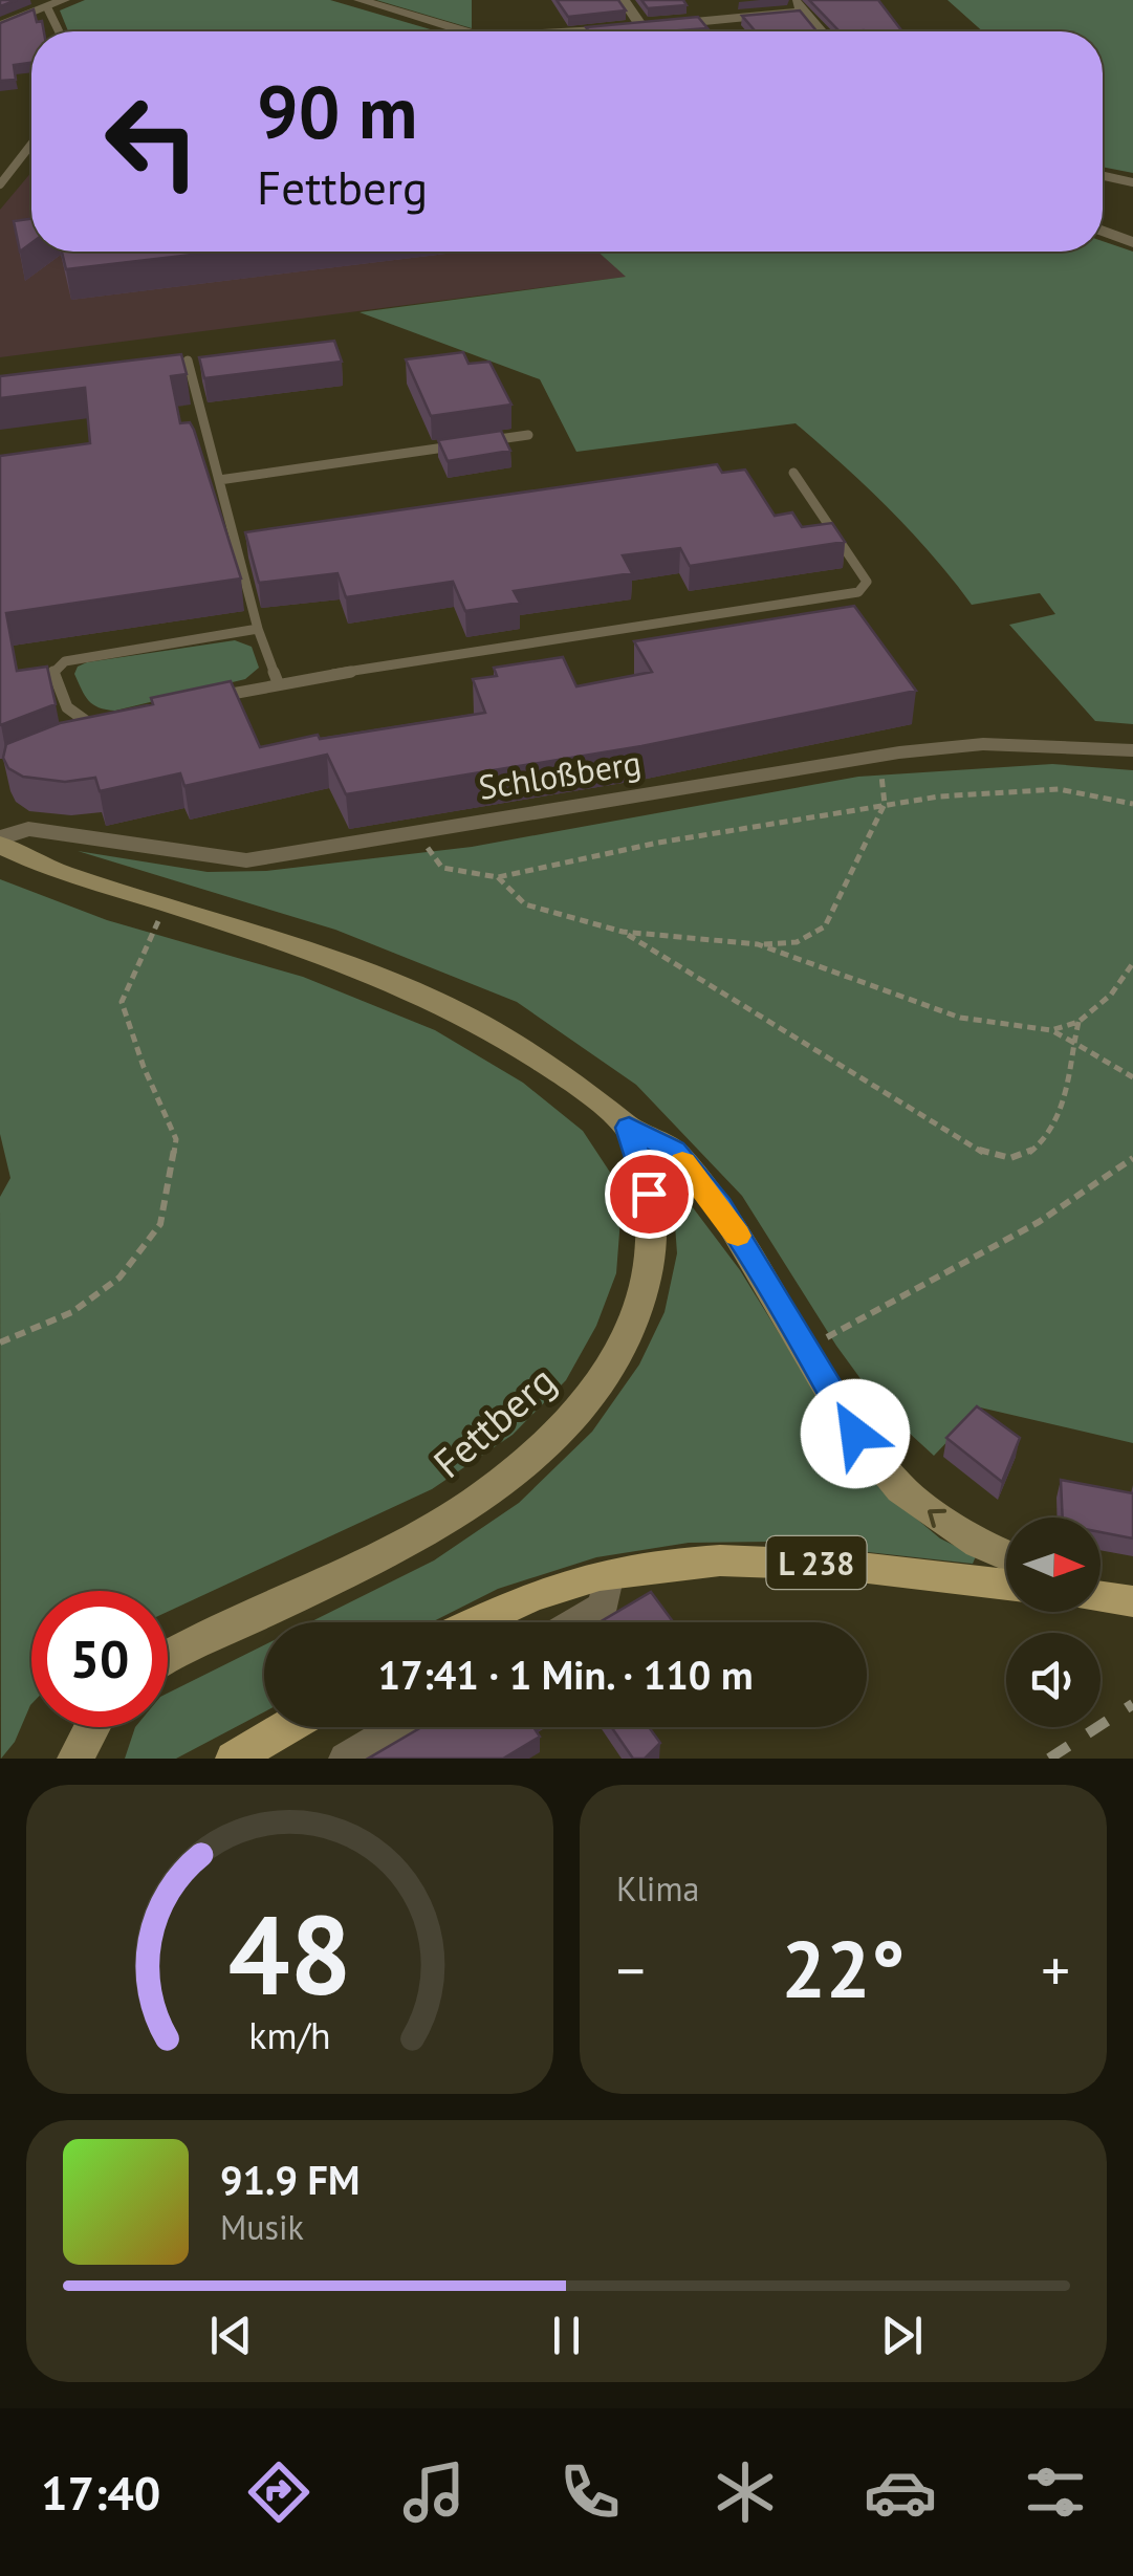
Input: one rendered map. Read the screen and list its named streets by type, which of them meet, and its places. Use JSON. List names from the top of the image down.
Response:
{
  "streets": {
    "main road": ["Fettberg", "L 238"],
    "street": ["Schloßberg"]
  },
  "north": "right",
  "page": {
    "turn": ["90 m", "Fettberg"],
    "limit": "50",
    "trip": "17:41 · 1 Min. · 110 m",
    "tile": "Klima",
    "heat": ["−", "22°", "+"],
    "song": ["91.9 FM", "Musik"],
    "tabs": "17:40",
    "gauge": ["48", "km/h"]
  }
}
